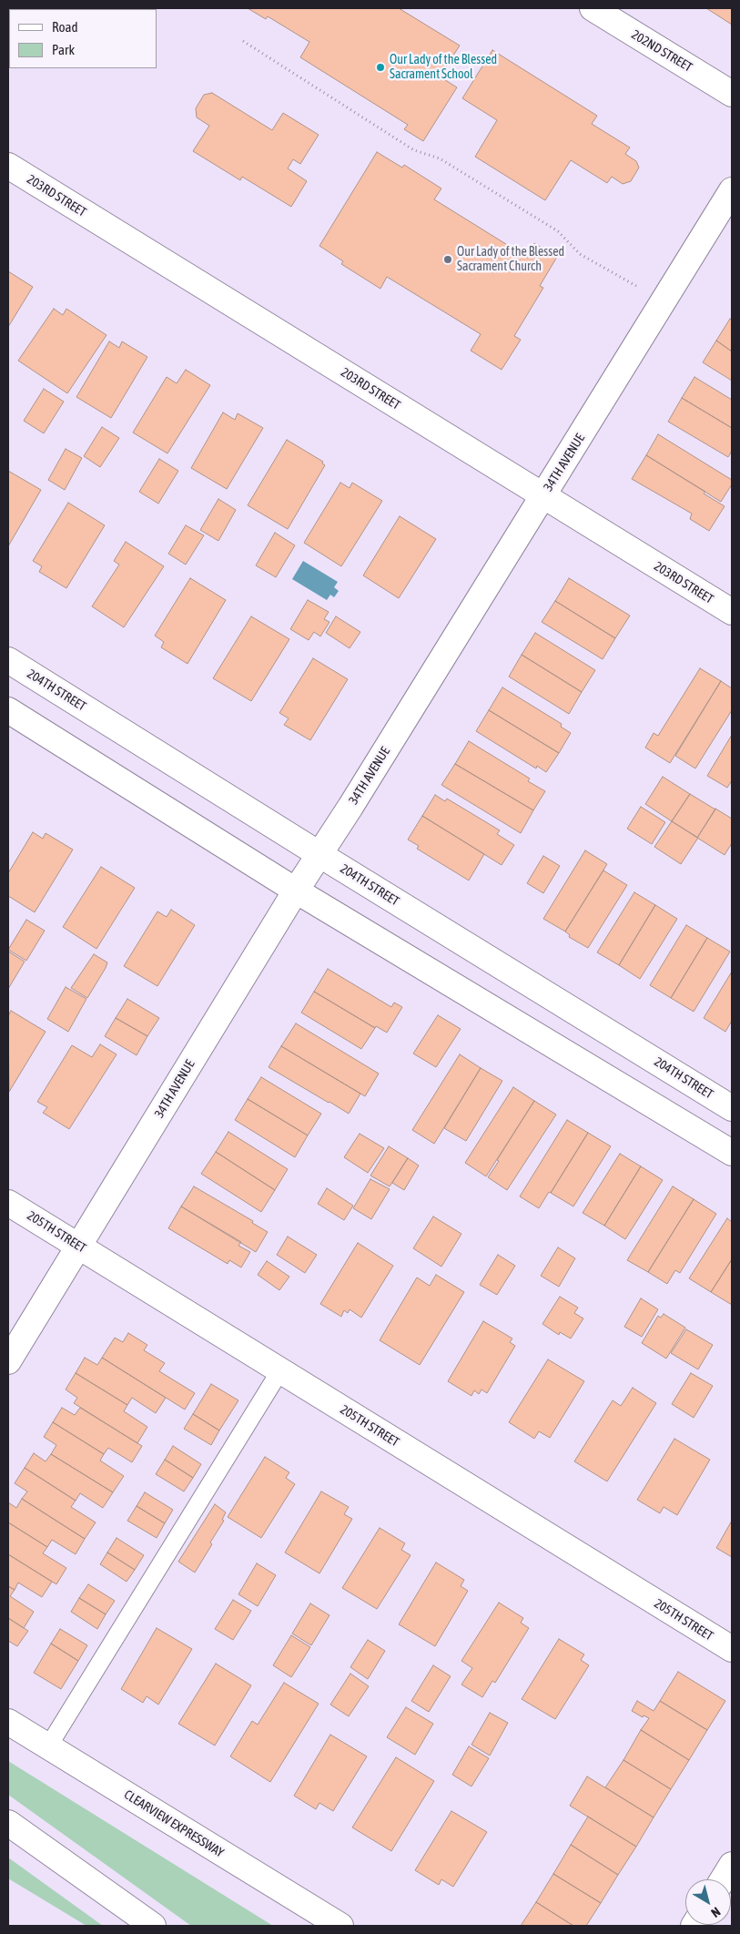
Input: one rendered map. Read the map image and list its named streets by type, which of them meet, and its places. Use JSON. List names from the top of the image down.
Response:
{
  "streets": {
    "main road": [
      "202ND STREET",
      "203RD STREET",
      "34TH AVENUE",
      "204TH STREET",
      "205TH STREET",
      "CLEARVIEW EXPRESSWAY"
    ]
  },
  "crossings": [
    ["203RD STREET", "34TH AVENUE"],
    ["34TH AVENUE", "204TH STREET"],
    ["34TH AVENUE", "205TH STREET"]
  ],
  "places": ["Our Lady of the Blessed Sacrament School", "Our Lady of the Blessed Sacrament Church"],
  "legend": ["Road", "Park"],
  "north": "bottom right"
}
